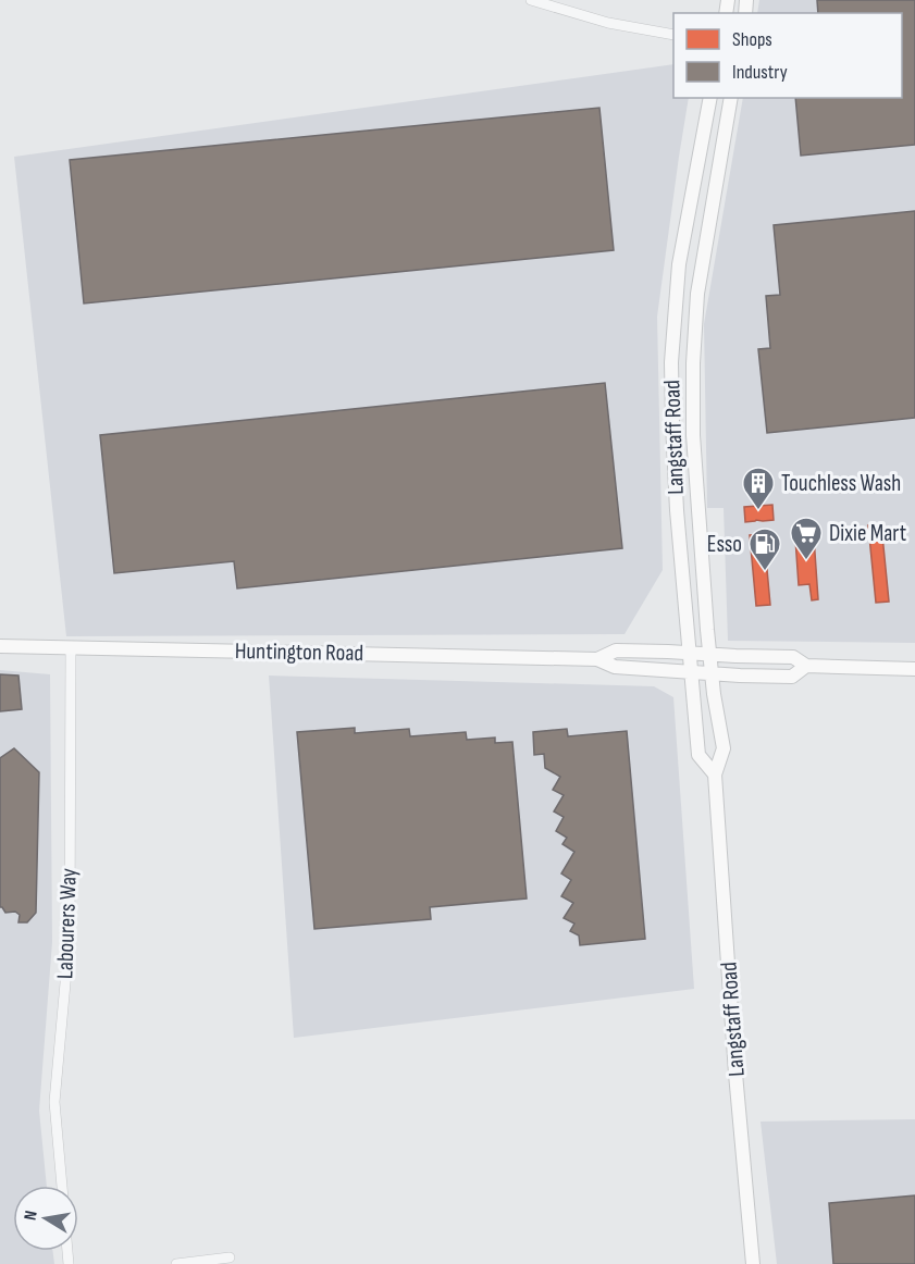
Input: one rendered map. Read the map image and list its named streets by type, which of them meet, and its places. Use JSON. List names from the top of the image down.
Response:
{
  "streets": {
    "main road": ["Langstaff Road", "Huntington Road"],
    "street": ["Labourers Way"]
  },
  "crossings": [
    ["Langstaff Road", "Huntington Road"],
    ["Huntington Road", "Labourers Way"]
  ],
  "places": {
    "building": ["Touchless Wash"],
    "supermarket": ["Dixie Mart"],
    "fuel station": ["Esso"]
  },
  "legend": ["Shops", "Industry"],
  "north": "left"
}
